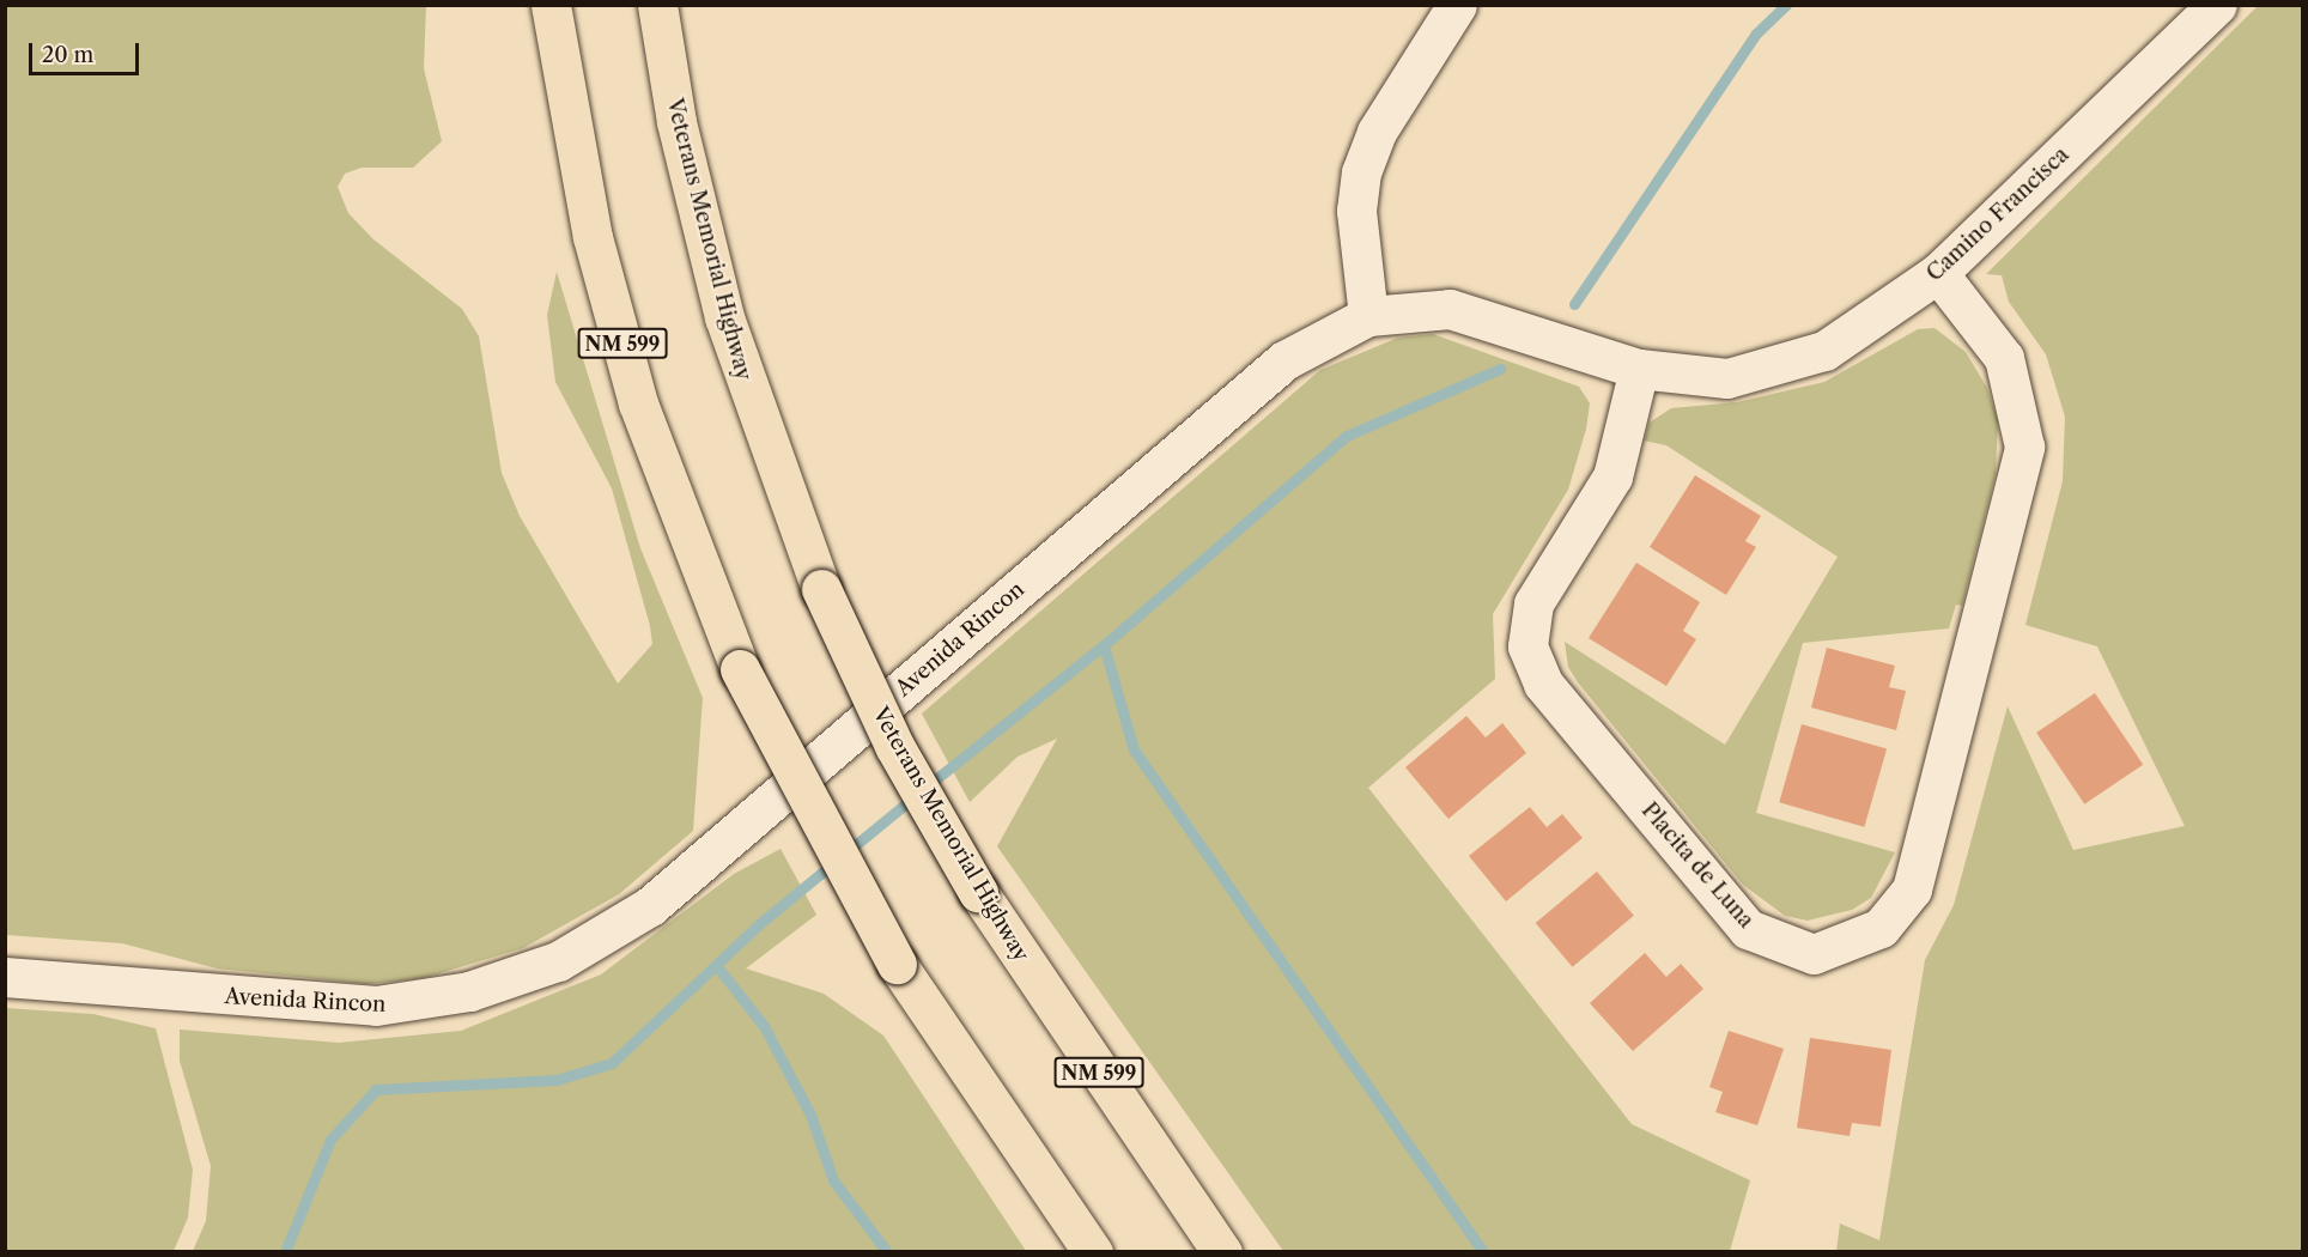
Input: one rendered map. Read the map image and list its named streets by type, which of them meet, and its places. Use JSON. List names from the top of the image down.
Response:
{
  "streets": {
    "highway": ["Veterans Memorial Highway", "NM 599"],
    "street": ["Camino Francisca", "Avenida Rincon", "Placita de Luna"]
  },
  "crossings": [
    ["Camino Francisca", "Avenida Rincon"],
    ["Camino Francisca", "Placita de Luna"]
  ],
  "scale_bar": "20 m"
}
